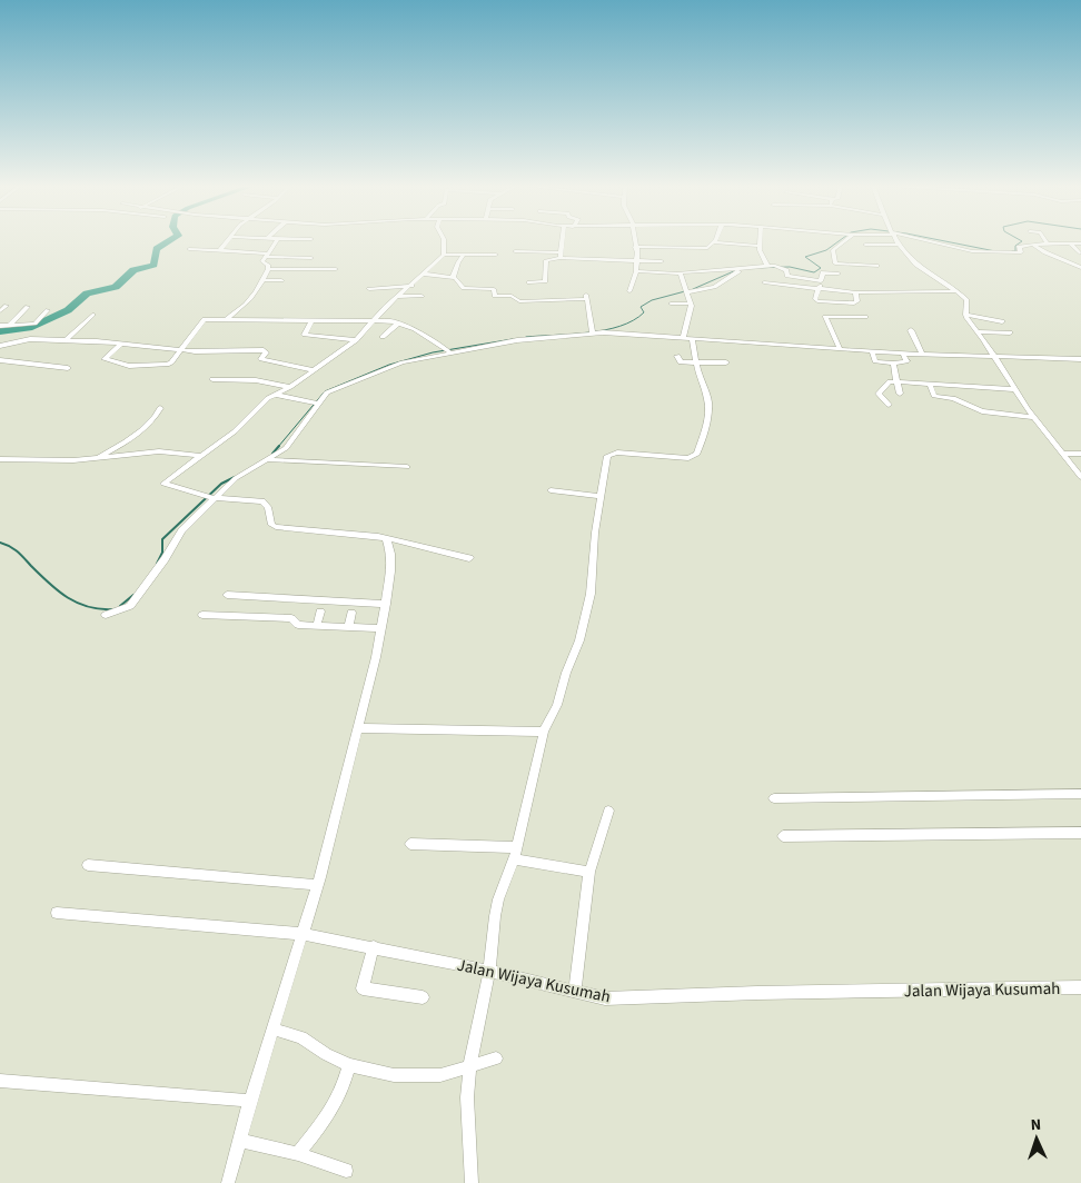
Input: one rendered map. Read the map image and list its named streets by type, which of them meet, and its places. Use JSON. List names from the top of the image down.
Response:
{
  "streets": {
    "street": ["Jalan Wijaya Kusumah"]
  },
  "north": "top"
}
